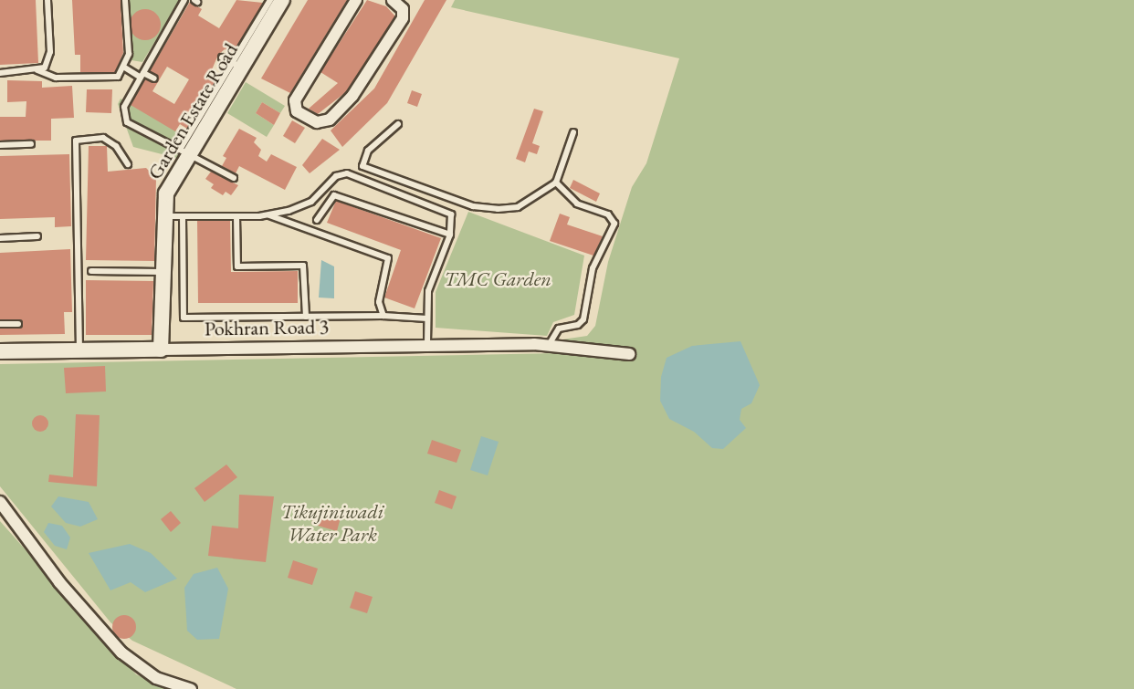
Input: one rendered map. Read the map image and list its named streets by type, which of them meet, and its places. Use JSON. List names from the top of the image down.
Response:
{
  "streets": {
    "street": ["Garden Estate Road", "Pokhran Road 3"]
  },
  "crossings": [
    ["Garden Estate Road", "Pokhran Road 3"]
  ],
  "parks": ["TMC Garden", "Tikujiniwadi Water Park"]
}
